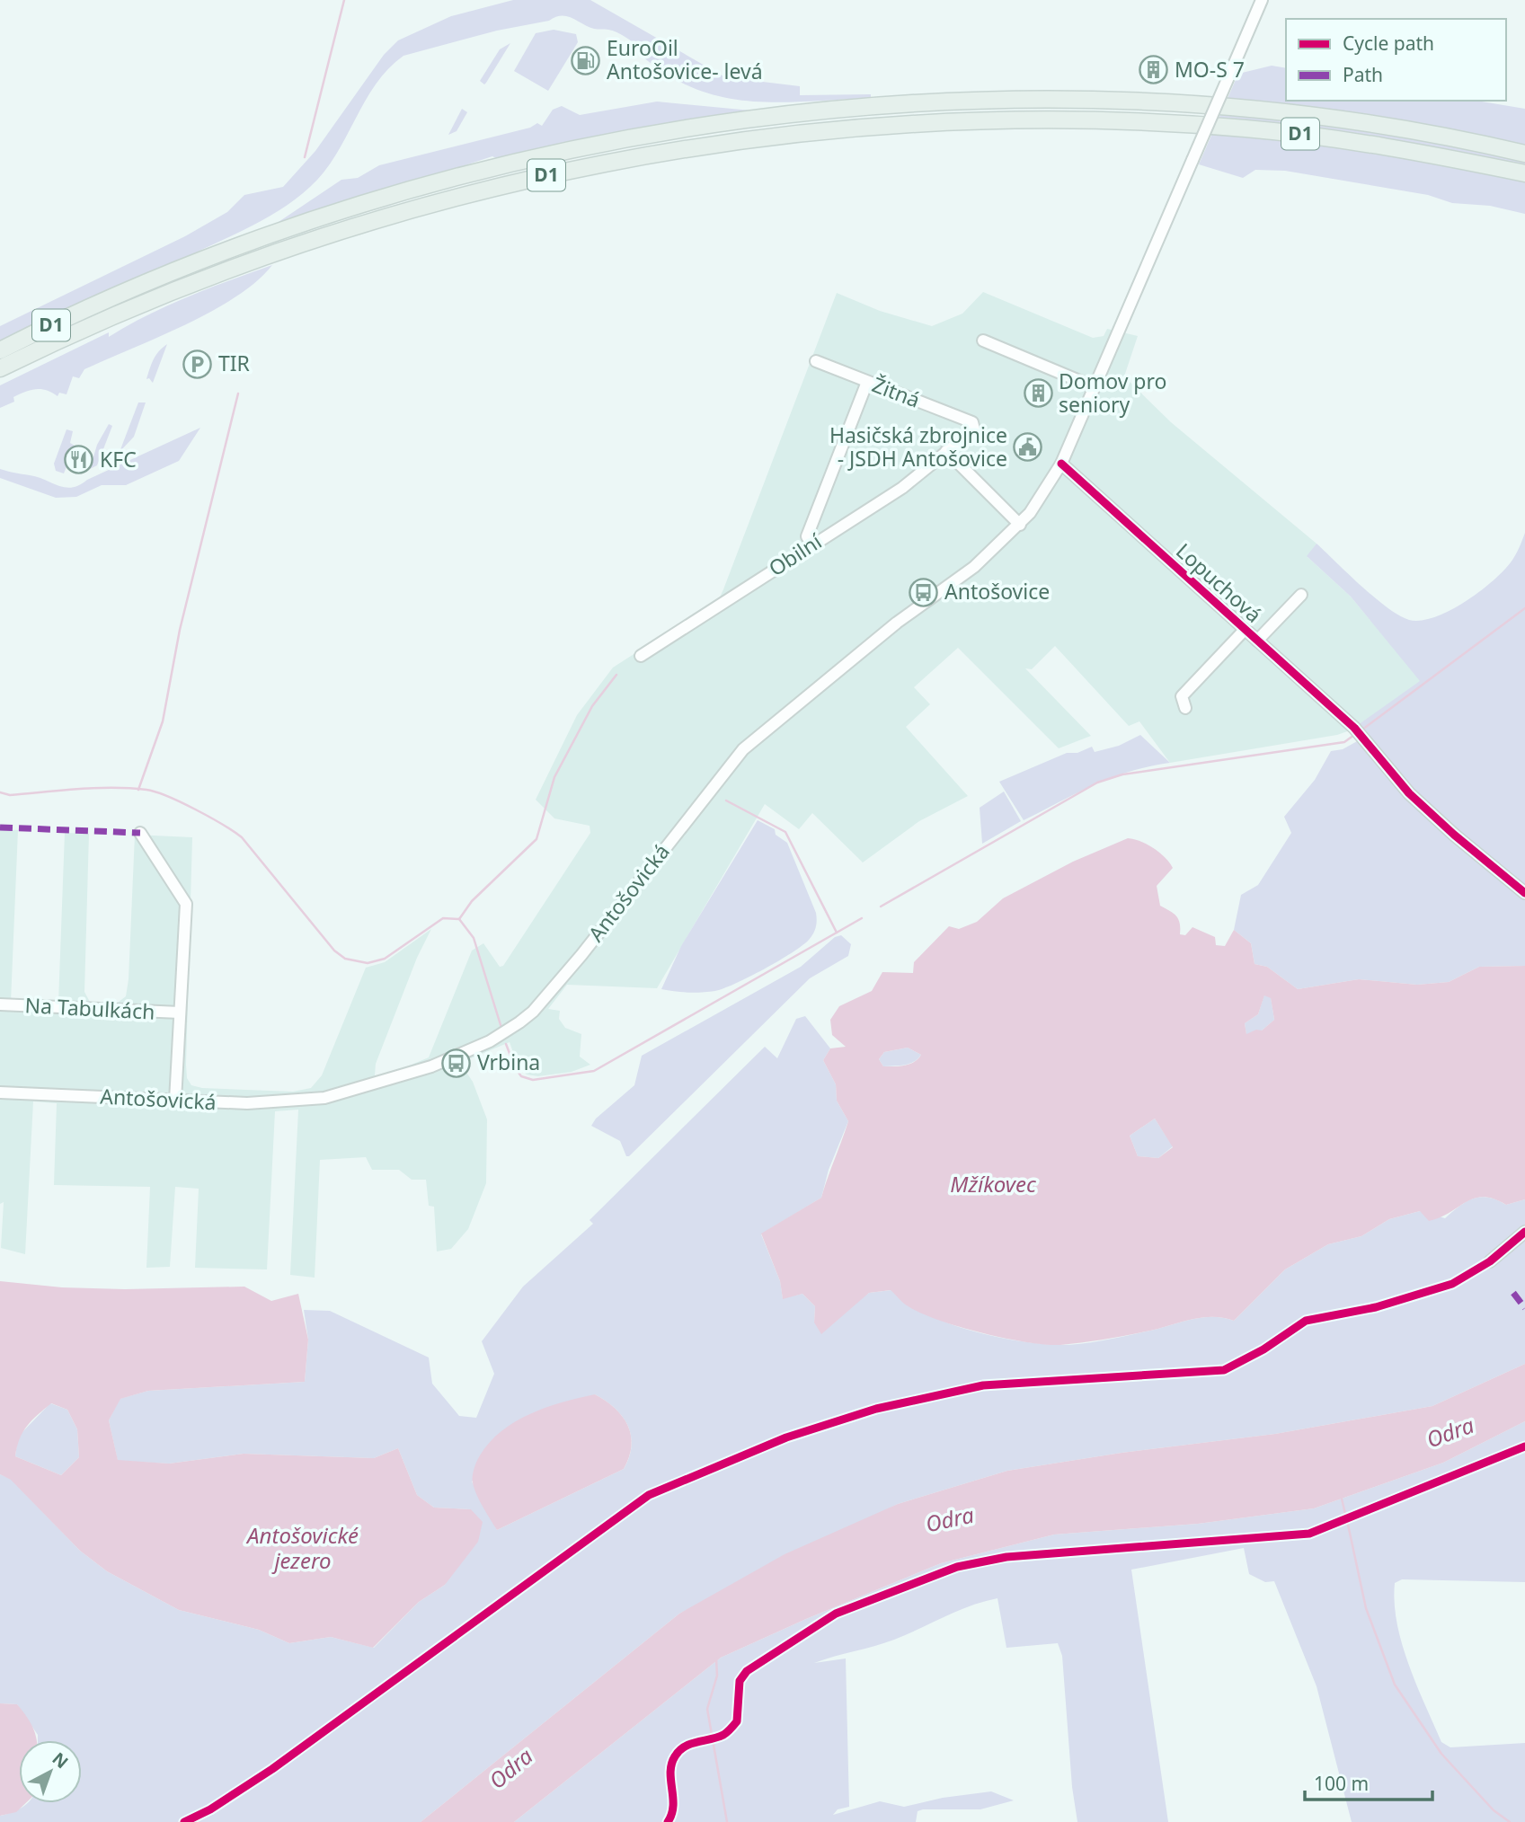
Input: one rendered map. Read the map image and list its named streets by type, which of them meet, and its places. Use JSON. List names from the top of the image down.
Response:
{
  "streets": {
    "highway": ["D1"],
    "street": [
      "Žitná",
      "Obilní",
      "Lopuchová",
      "Antošovická",
      "Na Tabulkách"
    ]
  },
  "crossings": [
    ["Žitná", "Obilní"],
    ["Lopuchová", "Antošovická"],
    ["Antošovická", "Na Tabulkách"]
  ],
  "water": ["Mžíkovec", "Odra", "Antošovické jezero"],
  "places": {
    "fuel station": ["EuroOil Antošovice- levá"],
    "building": ["MO-S 7", "Domov pro seniory"],
    "parking": ["TIR"],
    "public building": ["Hasičská zbrojnice - JSDH Antošovice"],
    "restaurant": ["KFC"],
    "bus stop": ["Antošovice", "Vrbina"]
  },
  "legend": ["Cycle path", "Path"],
  "scale_bar": "100 m",
  "north": "top right"
}
